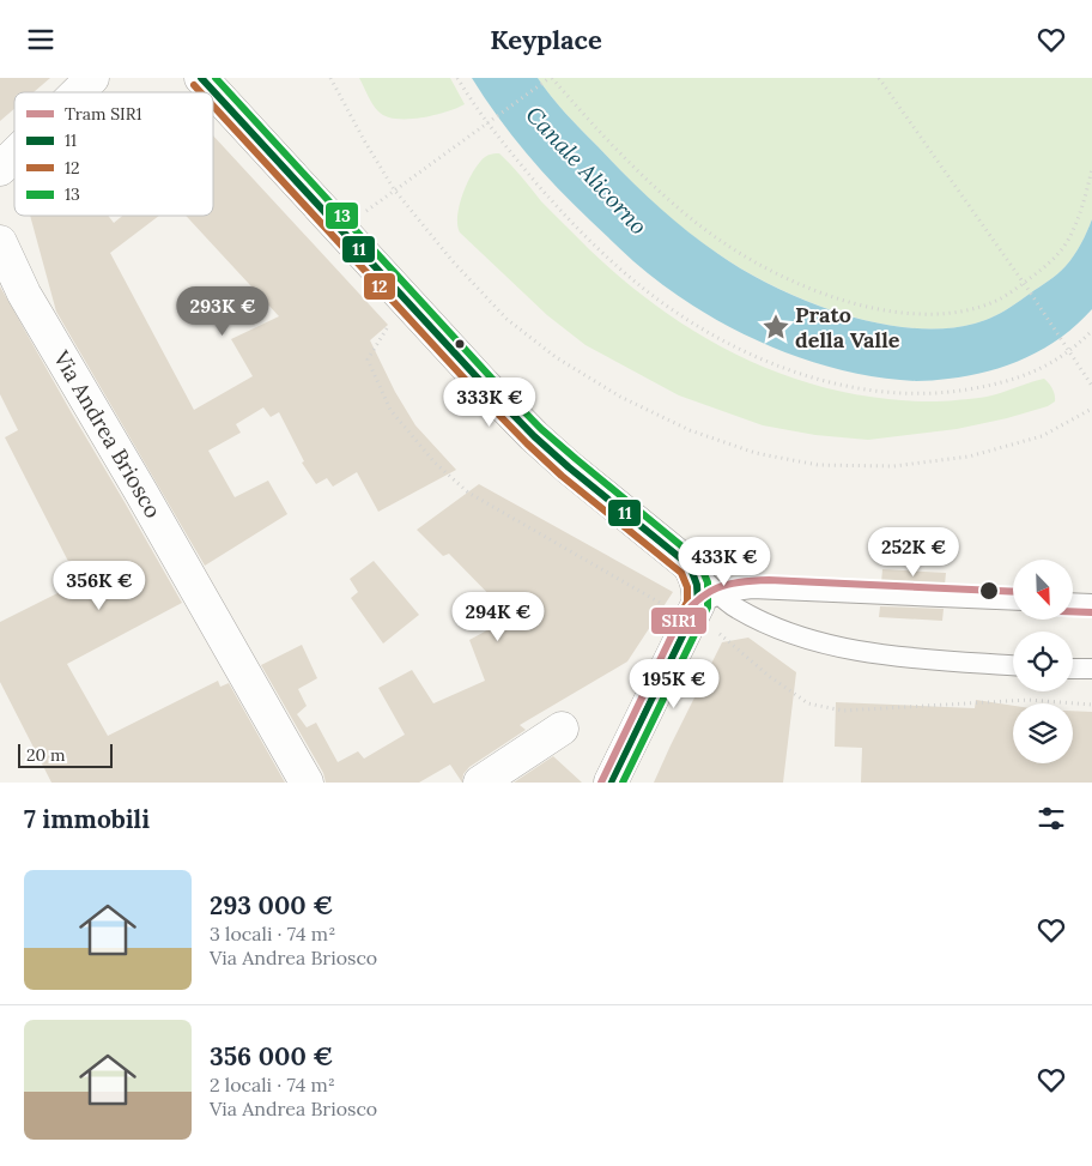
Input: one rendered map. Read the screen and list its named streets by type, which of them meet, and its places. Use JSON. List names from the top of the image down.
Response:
{
  "streets": {
    "street": ["Via Andrea Briosco"]
  },
  "water": ["Canale Alicorno"],
  "places": {
    "place": ["Prato della Valle"]
  },
  "lines": [
    "transit line 11",
    "transit line 13",
    "transit line 12",
    "tram line SIR1"
  ],
  "legend": [
    "Tram SIR1",
    "11",
    "12",
    "13"
  ],
  "scale_bar": "20 m",
  "north": "bottom right",
  "page": {
    "header": "Keyplace",
    "price": [
      "293K €",
      "333K €",
      "252K €",
      "433K €",
      "356K €",
      "294K €",
      "195K €"
    ],
    "scale": "20 m",
    "heading": "7 immobili",
    "list": [
      {
        "name": "293 000 €",
        "note": "3 locali · 74 m² · Via Andrea Briosco"
      },
      {
        "name": "356 000 €",
        "note": "2 locali · 74 m² · Via Andrea Briosco"
      }
    ]
  }
}
